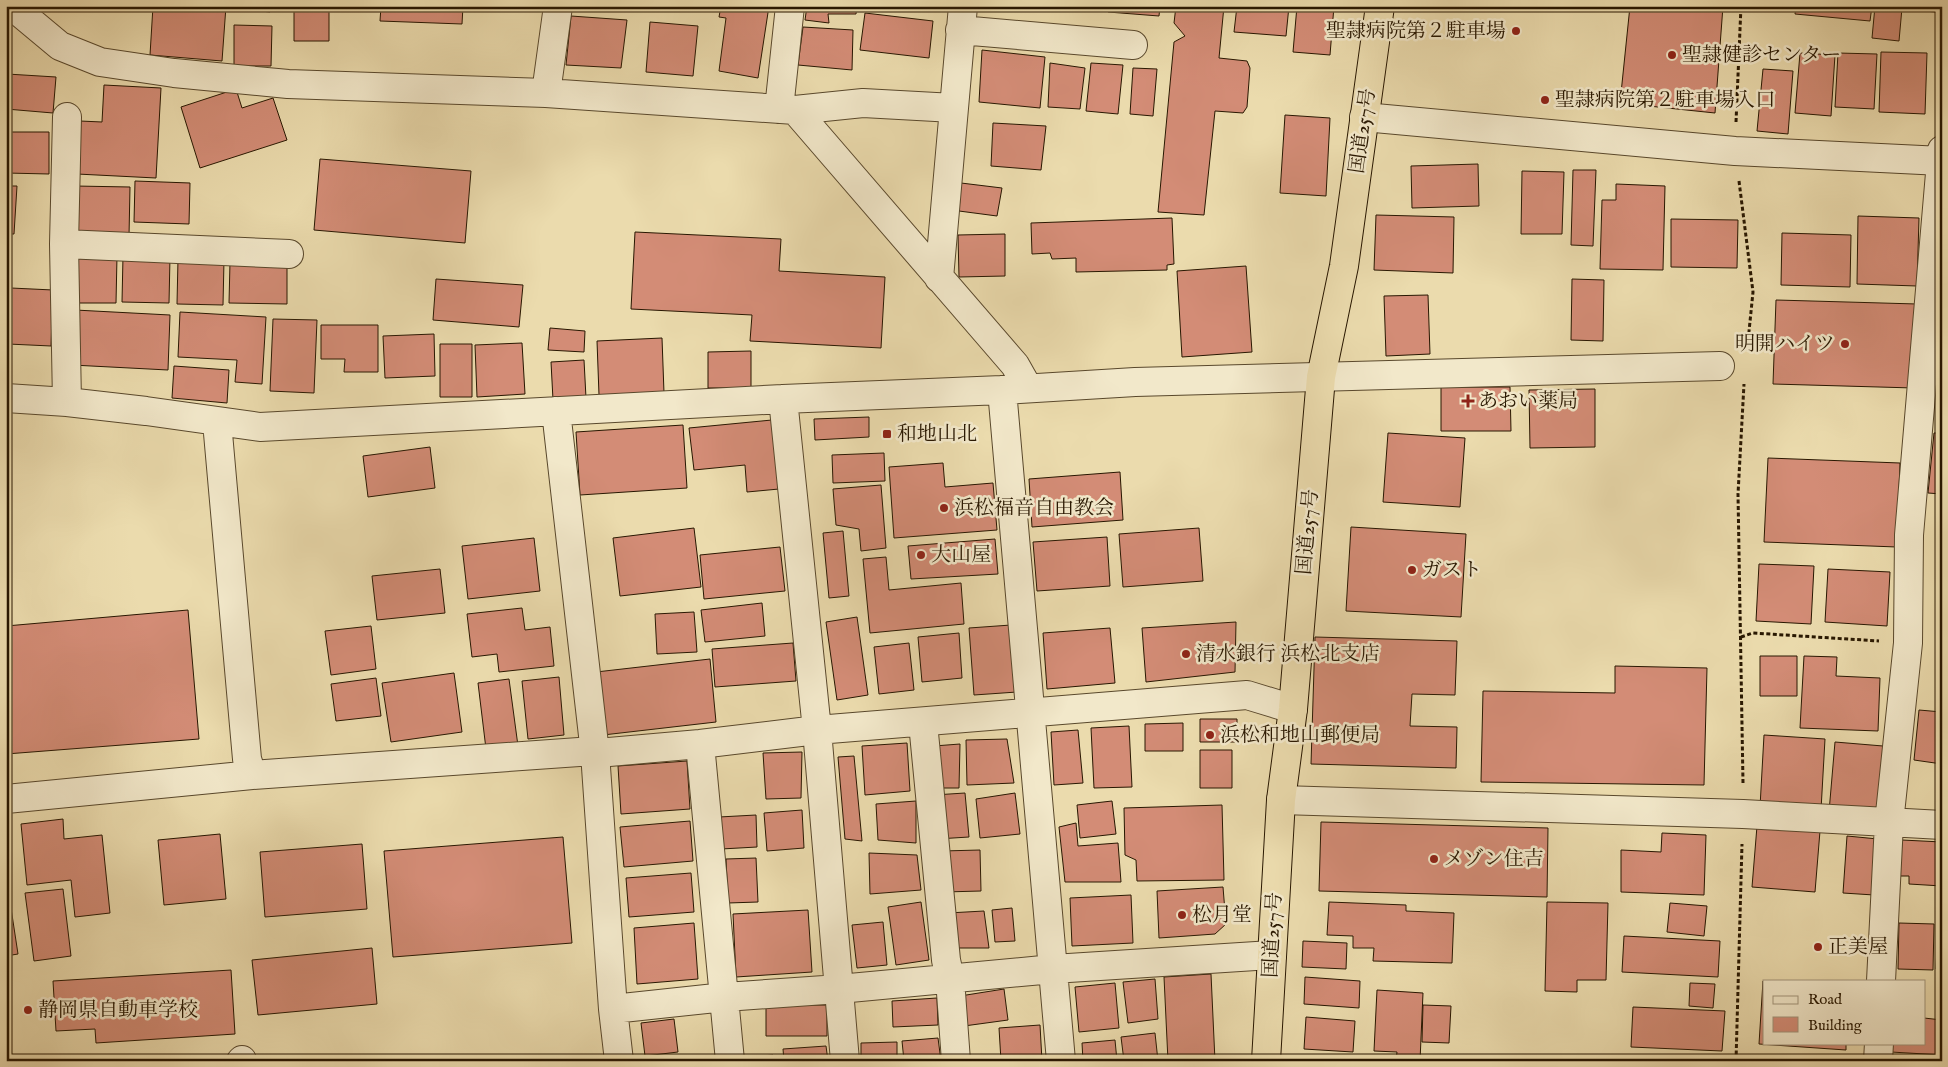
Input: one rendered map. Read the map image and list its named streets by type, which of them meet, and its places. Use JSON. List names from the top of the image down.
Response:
{
  "streets": {
    "highway": ["国道257号"]
  },
  "places": {
    "other": [
      "聖隷病院第２駐車場",
      "聖隷健診センター",
      "聖隷病院第２駐車場入口",
      "明開ハイツ",
      "浜松福音自由教会",
      "大山屋",
      "ガスト",
      "清水銀行 浜松北支店",
      "浜松和地山郵便局",
      "メゾン住吉",
      "松月堂",
      "正美屋",
      "静岡県自動車学校"
    ],
    "health": ["あおい薬局"],
    "transit": ["和地山北"]
  },
  "legend": ["Road", "Building"]
}
